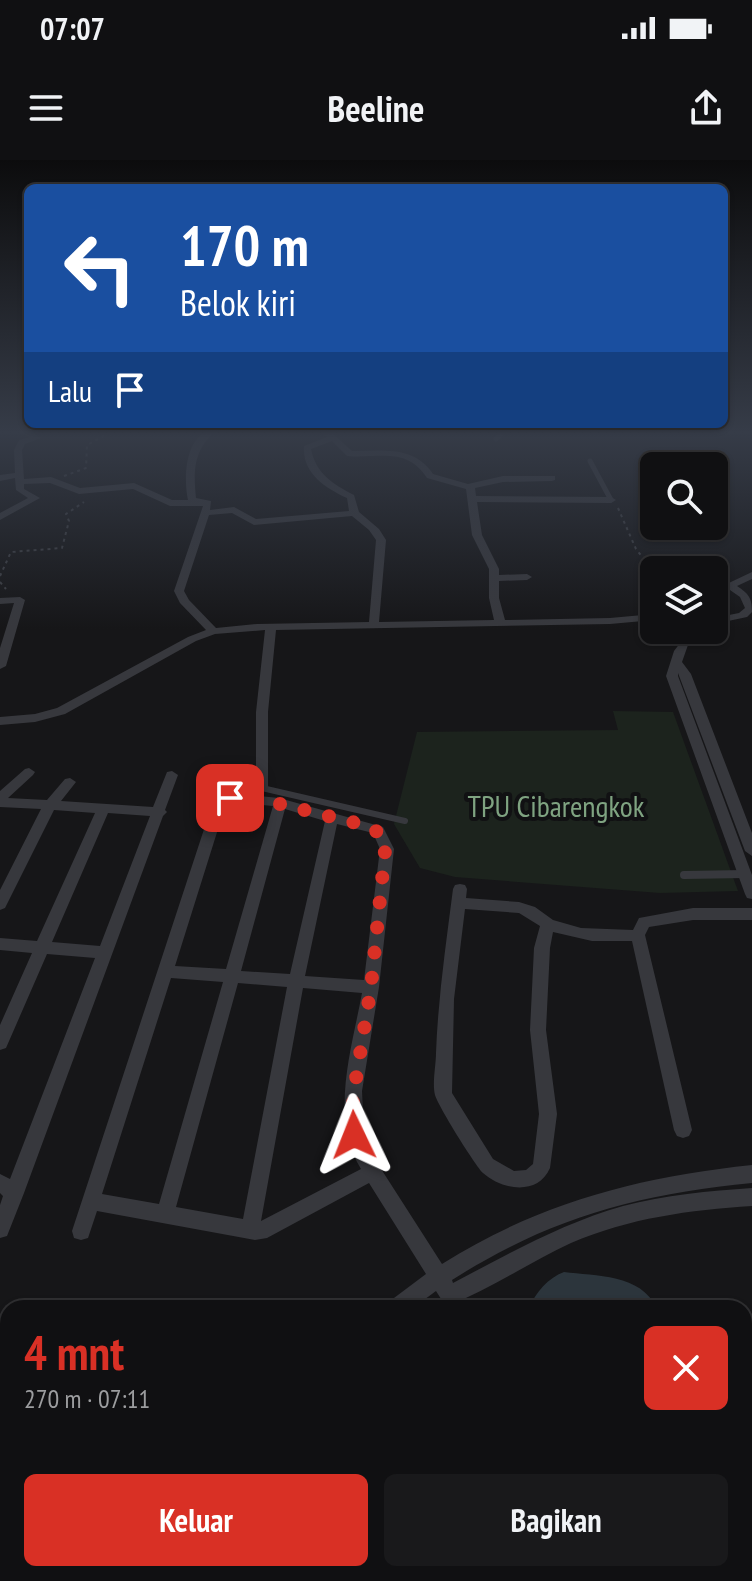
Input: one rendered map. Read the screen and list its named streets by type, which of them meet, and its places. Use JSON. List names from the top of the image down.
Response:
{
  "parks": ["TPU Cibarengkok"],
  "page": {
    "status": "07:07",
    "header": "Beeline",
    "turn": ["170 m", "Belok kiri"],
    "then": "Lalu",
    "heading": ["4 mnt", "270 m · 07:11"],
    "buttons": ["Keluar", "Bagikan"]
  }
}
